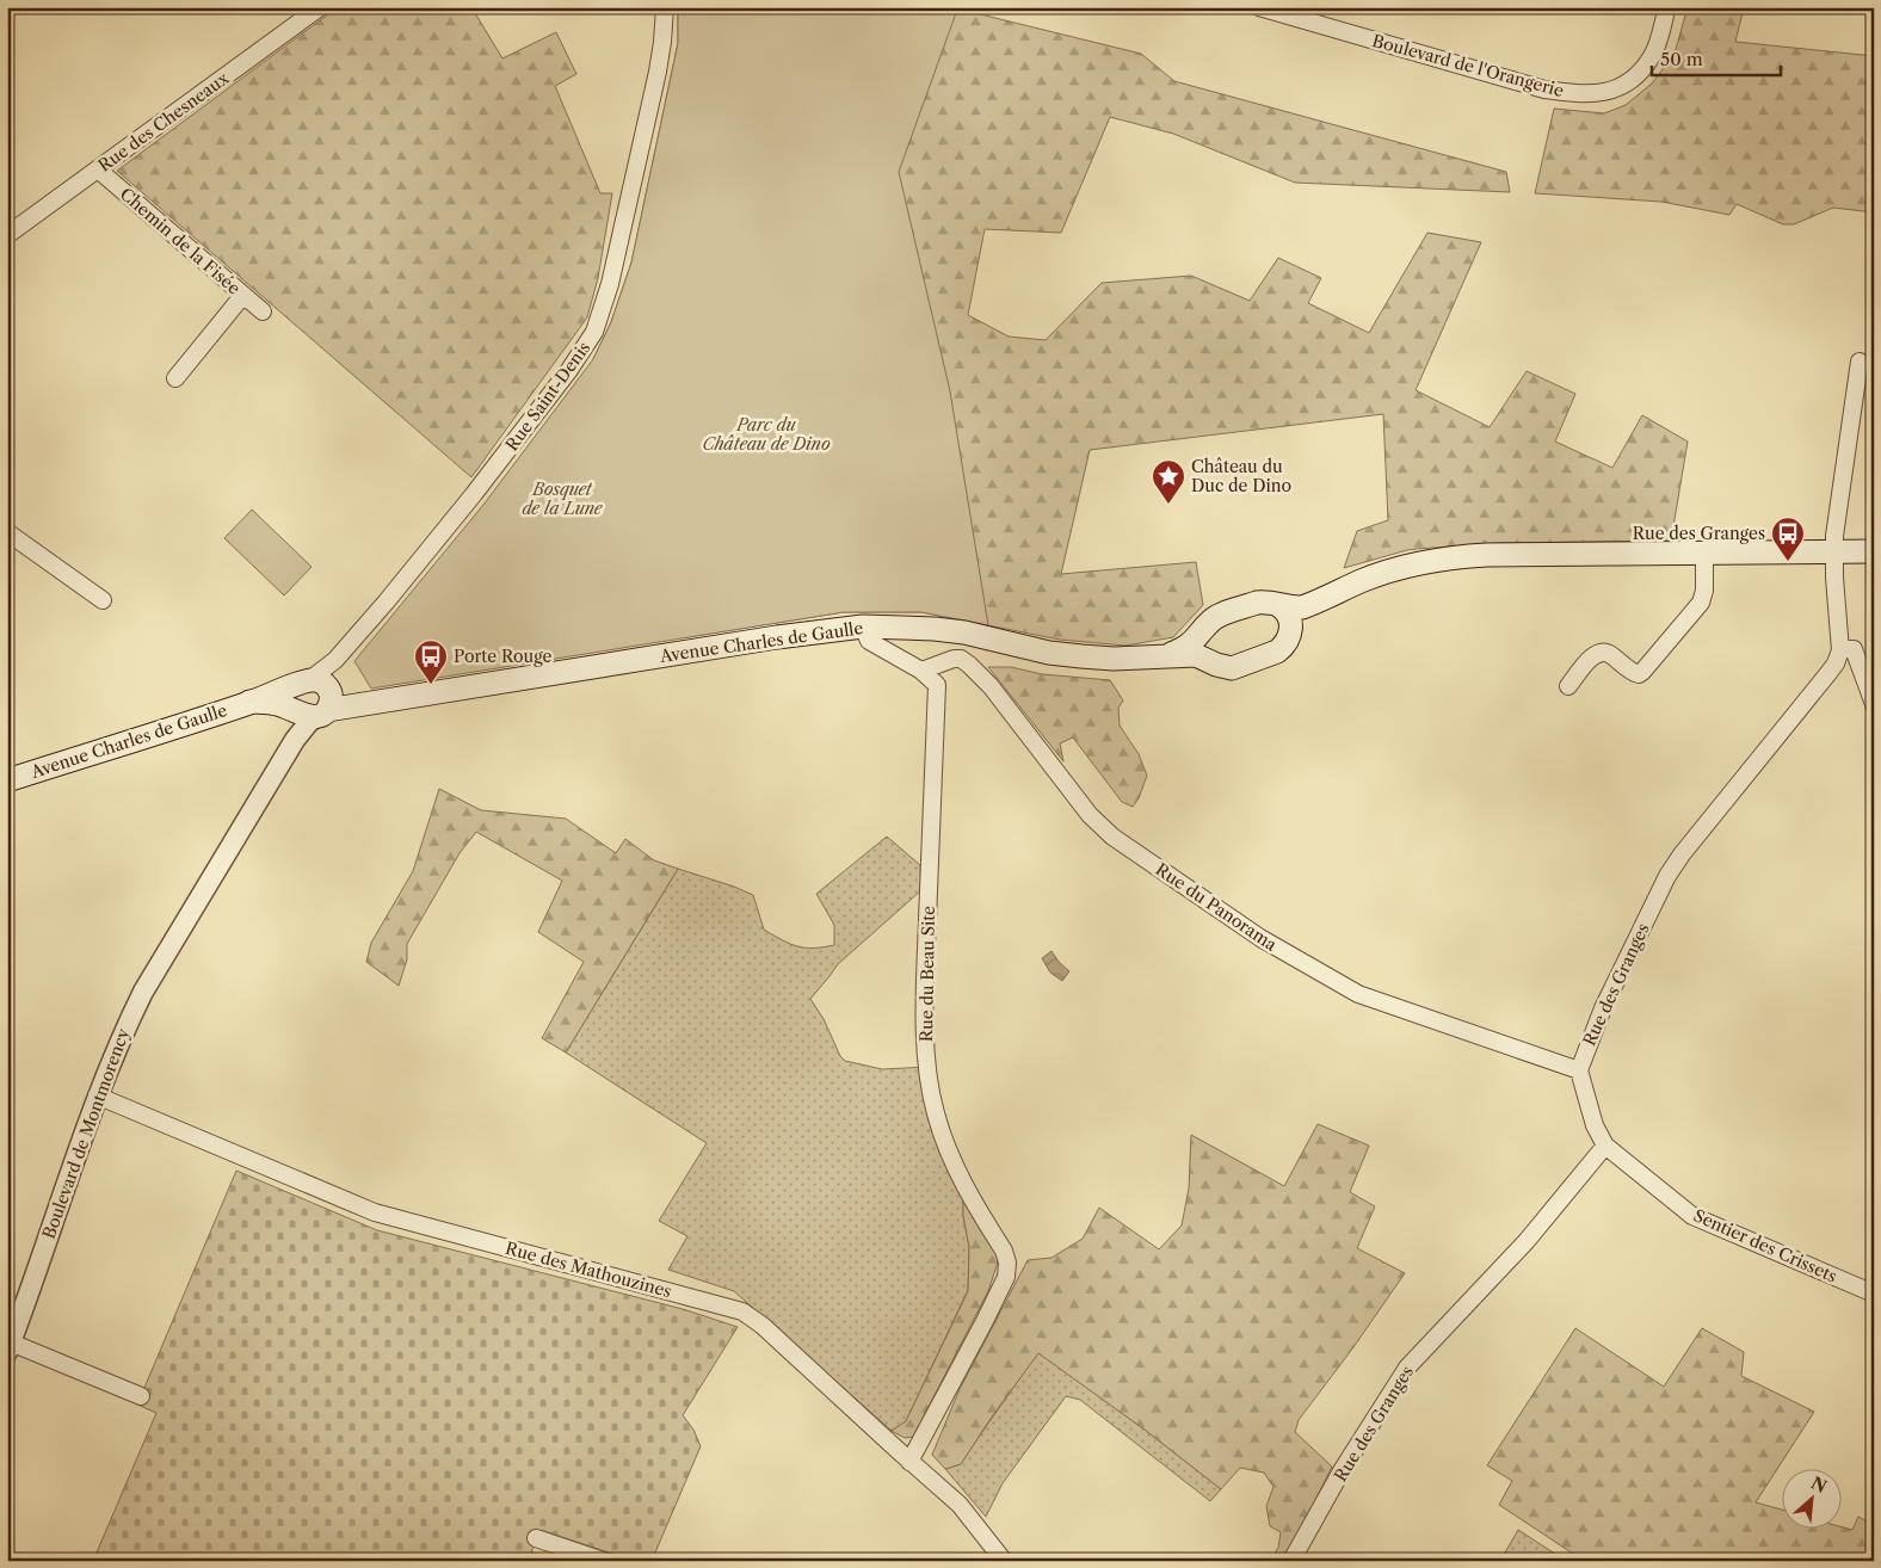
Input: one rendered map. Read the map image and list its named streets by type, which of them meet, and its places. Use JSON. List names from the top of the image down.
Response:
{
  "streets": {
    "main road": ["Avenue Charles de Gaulle"],
    "street": [
      "Boulevard de l'Orangerie",
      "Rue des Chesneaux",
      "Chemin de la Fisée",
      "Rue Saint-Denis",
      "Rue du Panorama",
      "Rue du Beau Site",
      "Rue des Granges",
      "Boulevard de Montmorency",
      "Sentier des Crissets",
      "Rue des Mathouzines"
    ]
  },
  "crossings": [
    ["Rue des Chesneaux", "Chemin de la Fisée"],
    ["Rue Saint-Denis", "Avenue Charles de Gaulle"],
    ["Rue Saint-Denis", "Boulevard de Montmorency"],
    ["Avenue Charles de Gaulle", "Boulevard de Montmorency"],
    ["Rue du Panorama", "Rue du Beau Site"],
    ["Rue du Panorama", "Rue des Granges"],
    ["Rue du Beau Site", "Rue des Mathouzines"],
    ["Rue des Granges", "Sentier des Crissets"],
    ["Boulevard de Montmorency", "Rue des Mathouzines"]
  ],
  "parks": ["Parc du Château de Dino", "Bosquet de la Lune"],
  "places": {
    "place": ["Château du Duc de Dino"],
    "bus stop": ["Rue des Granges", "Porte Rouge"]
  },
  "scale_bar": "50 m",
  "north": "top right"
}
